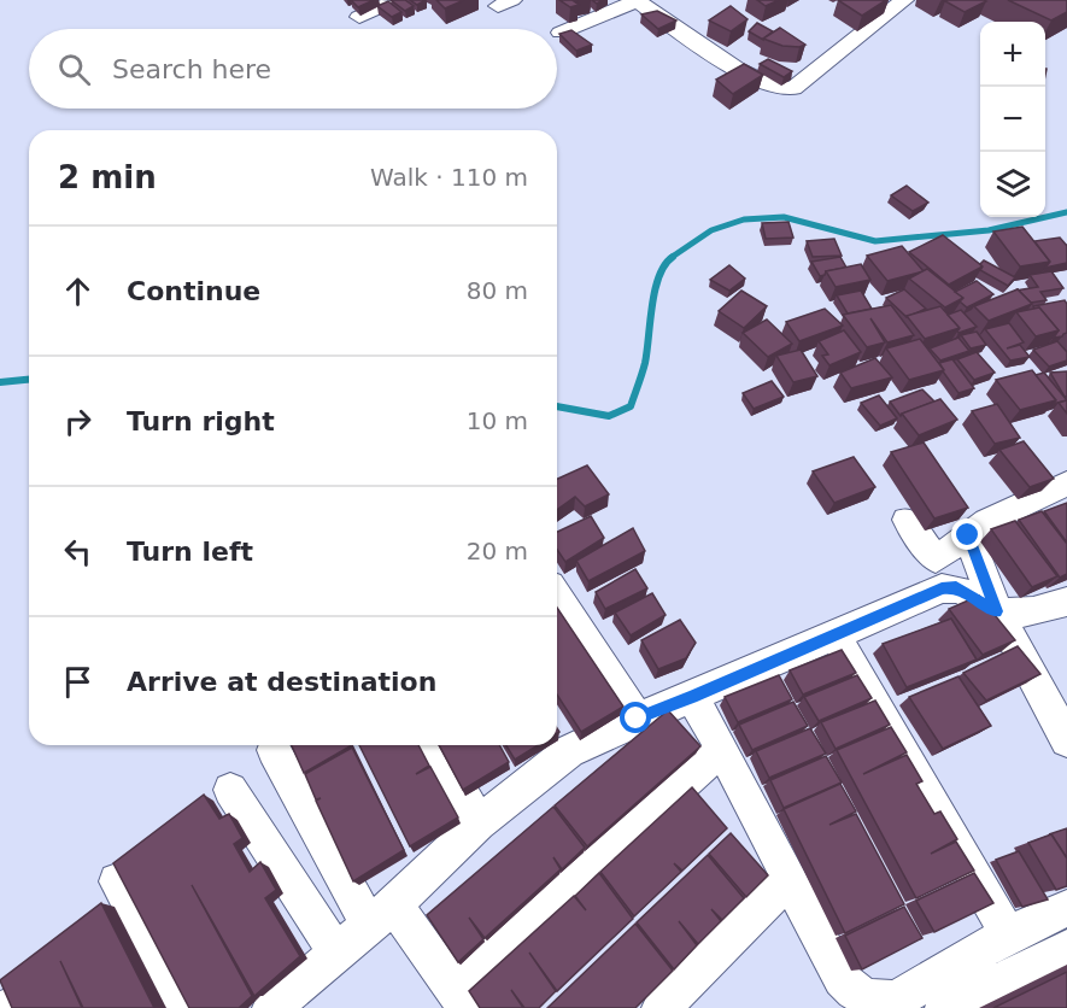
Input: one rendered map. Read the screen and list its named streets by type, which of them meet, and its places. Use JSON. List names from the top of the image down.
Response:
{
  "page": {
    "map_buttons": ["+", "−"],
    "search": "Search here",
    "heading": ["2 min", "Walk · 110 m"],
    "list": [
      ["Continue", "80 m"],
      ["Turn right", "10 m"],
      ["Turn left", "20 m"],
      "Arrive at destination"
    ]
  }
}
